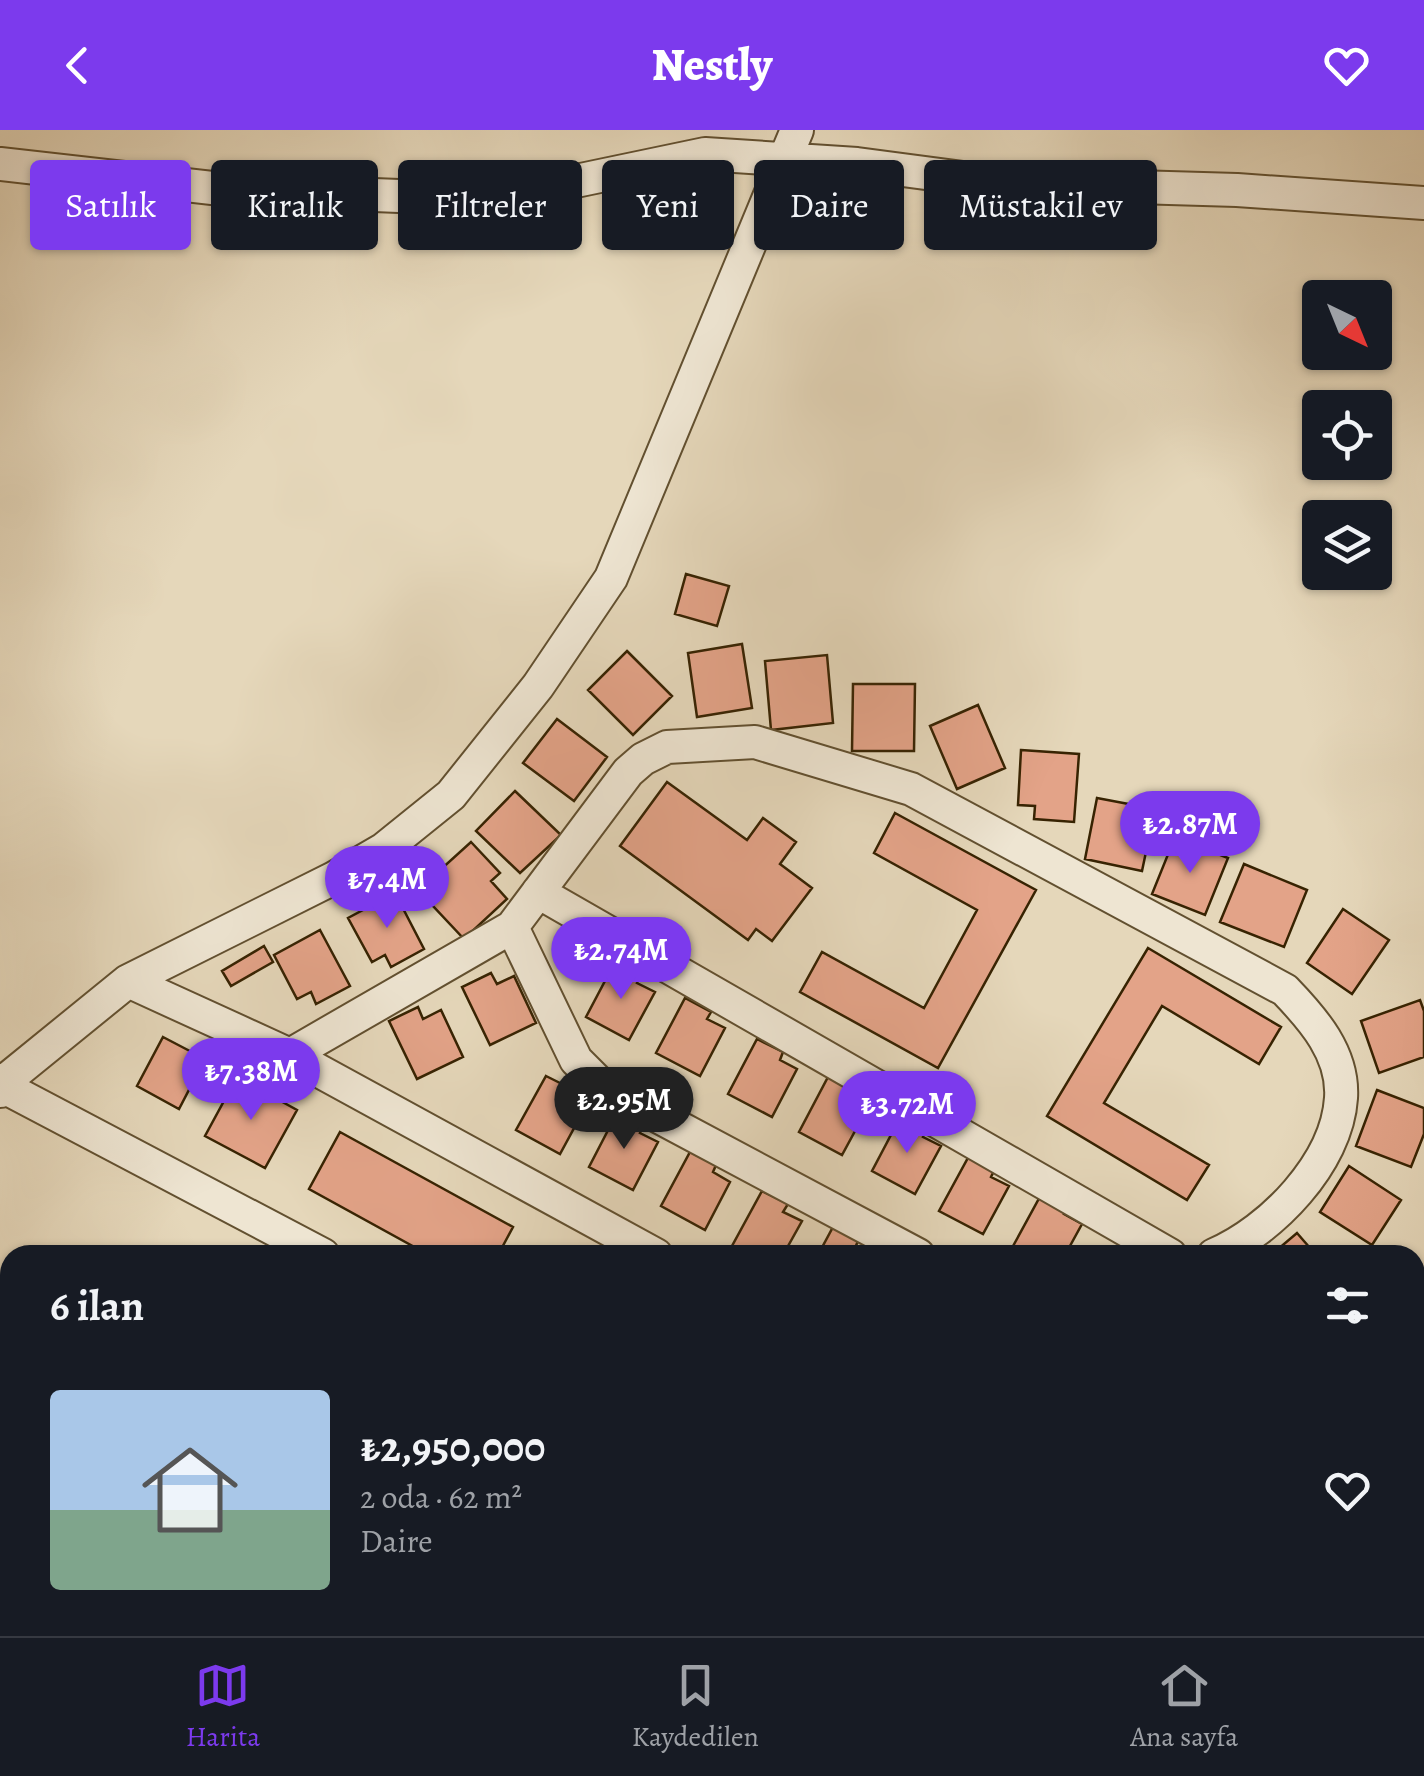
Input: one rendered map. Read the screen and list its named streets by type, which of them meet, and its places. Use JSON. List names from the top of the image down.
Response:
{
  "north": "bottom right",
  "page": {
    "header": "Nestly",
    "chip": [
      "Satılık",
      "Kiralık",
      "Filtreler",
      "Yeni",
      "Daire",
      "Müstakil ev"
    ],
    "price": [
      "₺2.87M",
      "₺7.4M",
      "₺2.74M",
      "₺7.38M",
      "₺2.95M",
      "₺3.72M"
    ],
    "heading": "6 ilan",
    "list": [
      {
        "name": "₺2,950,000",
        "note": "2 oda · 62 m² · Daire"
      }
    ],
    "tabs": ["Harita", "Kaydedilen", "Ana sayfa"]
  }
}
